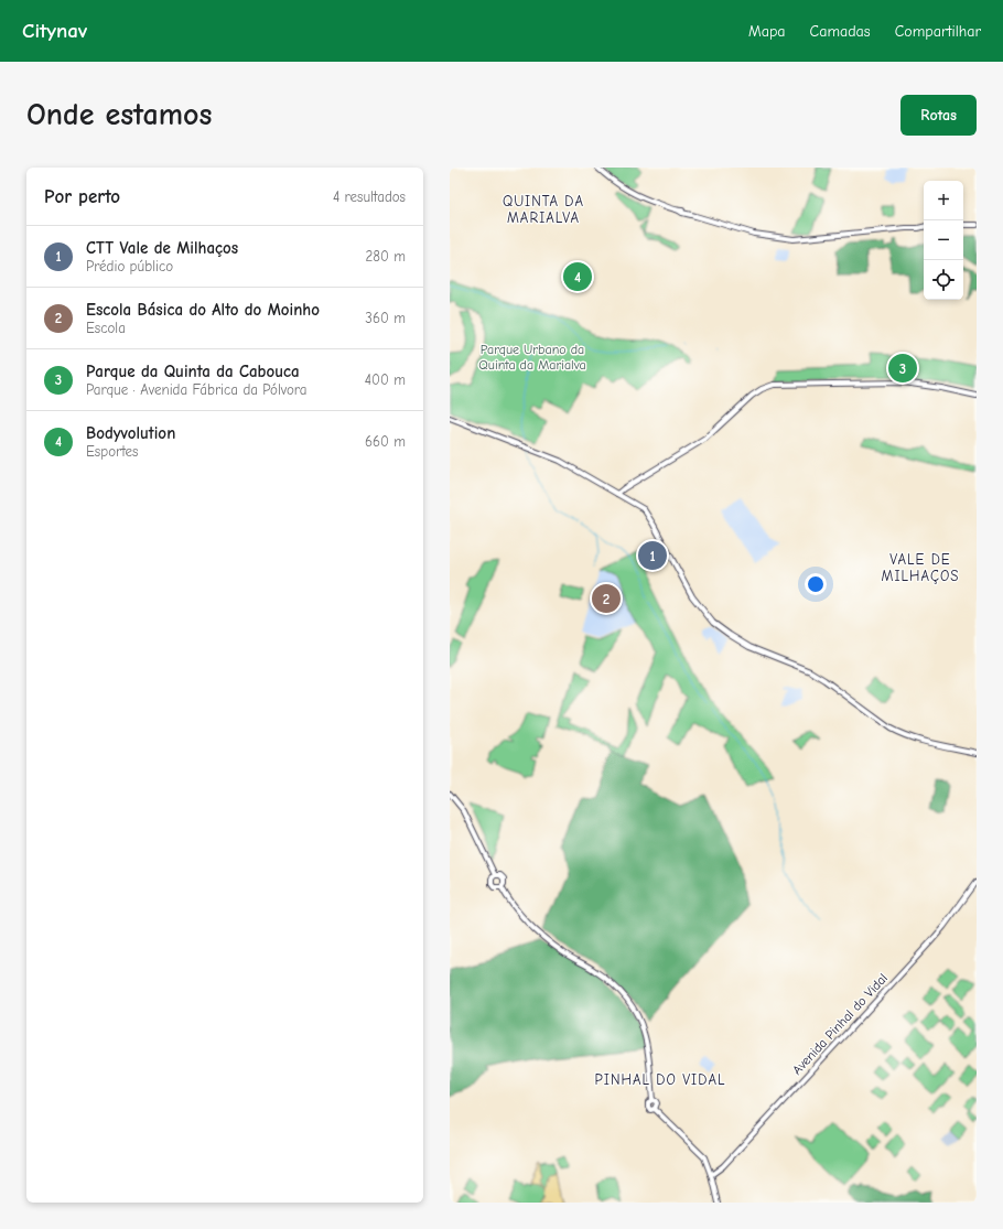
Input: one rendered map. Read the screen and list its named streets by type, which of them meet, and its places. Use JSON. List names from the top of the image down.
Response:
{
  "streets": {
    "street": ["Avenida Pinhal do Vidal"]
  },
  "districts": ["QUINTA DA MARIALVA", "VALE DE MILHAÇOS", "PINHAL DO VIDAL"],
  "parks": ["Parque Urbano da Quinta da Marialva"],
  "page": {
    "header": "Citynav",
    "nav": ["Mapa", "Camadas", "Compartilhar"],
    "buttons": "Rotas",
    "title": "Onde estamos",
    "heading": ["Por perto", "4 resultados"],
    "map_buttons": ["+", "−"],
    "list": [
      {
        "mark": "1",
        "name": "CTT Vale de Milhaços",
        "note": "Prédio público",
        "value": "280 m"
      },
      {
        "mark": "2",
        "name": "Escola Básica do Alto do Moinho",
        "note": "Escola",
        "value": "360 m"
      },
      {
        "mark": "3",
        "name": "Parque da Quinta da Cabouca",
        "note": "Parque · Avenida Fábrica da Pólvora",
        "value": "400 m"
      },
      {
        "mark": "4",
        "name": "Bodyvolution",
        "note": "Esportes",
        "value": "660 m"
      }
    ],
    "pins": [
      "4",
      "3",
      "1",
      "2"
    ]
  }
}
